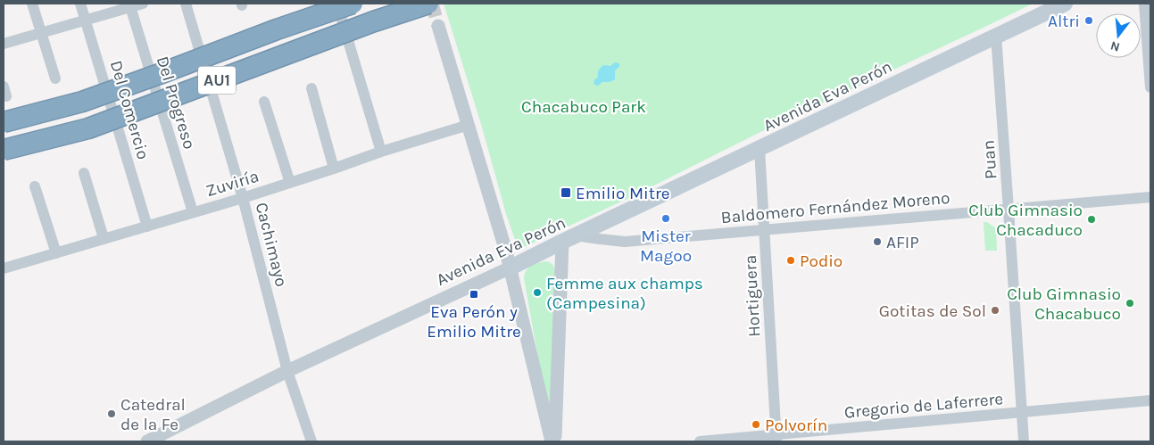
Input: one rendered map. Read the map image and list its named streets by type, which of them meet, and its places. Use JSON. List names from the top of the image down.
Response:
{
  "streets": {
    "highway": ["AU1"],
    "main road": ["Avenida Eva Perón"],
    "street": [
      "Del Progreso",
      "Del Comercio",
      "Puan",
      "Zuviría",
      "Baldomero Fernández Moreno",
      "Cachimayo",
      "Hortiguera",
      "Gregorio de Laferrere"
    ]
  },
  "crossings": [
    ["Avenida Eva Perón", "Puan"],
    ["Avenida Eva Perón", "Baldomero Fernández Moreno"],
    ["Avenida Eva Perón", "Cachimayo"],
    ["Avenida Eva Perón", "Hortiguera"],
    ["Del Progreso", "Zuviría"],
    ["Del Comercio", "Zuviría"],
    ["Puan", "Baldomero Fernández Moreno"],
    ["Puan", "Gregorio de Laferrere"],
    ["Zuviría", "Cachimayo"],
    ["Baldomero Fernández Moreno", "Hortiguera"],
    ["Hortiguera", "Gregorio de Laferrere"]
  ],
  "parks": ["Chacabuco Park"],
  "places": {
    "other": [
      "Altri",
      "Mister Magoo",
      "Club Gimnasio Chacaduco",
      "AFIP",
      "Podio",
      "Femme aux champs (Campesina)",
      "Club Gimnasio Chacabuco",
      "Gotitas de Sol",
      "Catedral de la Fe",
      "Polvorín"
    ],
    "transit": ["Emilio Mitre", "Eva Perón y Emilio Mitre"]
  },
  "north": "bottom"
}
